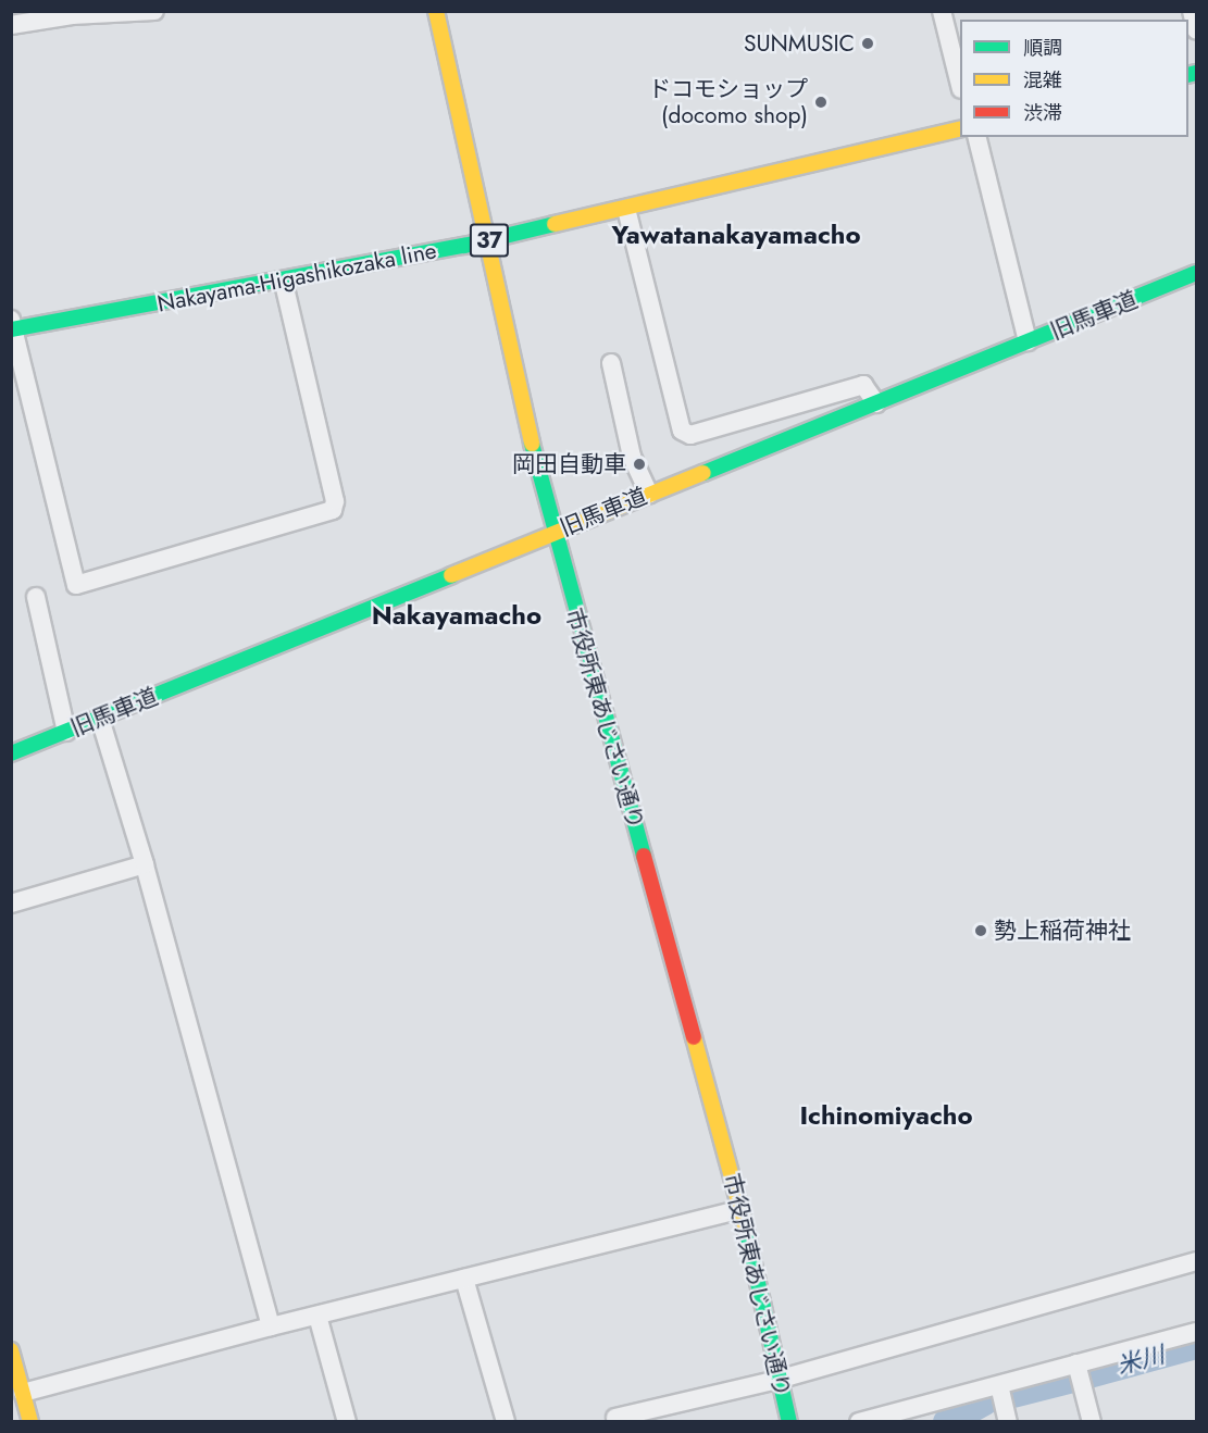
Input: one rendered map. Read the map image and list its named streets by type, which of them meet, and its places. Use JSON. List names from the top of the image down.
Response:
{
  "streets": {
    "street": [
      "37",
      "Nakayama-Higashikozaka line",
      "旧馬車道",
      "市役所東あじさい通り"
    ]
  },
  "crossings": [
    ["Nakayama-Higashikozaka line", "市役所東あじさい通り"],
    ["旧馬車道", "市役所東あじさい通り"]
  ],
  "districts": ["Yawatanakayamacho", "Nakayamacho", "Ichinomiyacho"],
  "water": ["米川"],
  "places": [
    "SUNMUSIC",
    "ドコモショップ (docomo shop)",
    "岡田自動車",
    "勢上稲荷神社"
  ],
  "legend": ["順調", "混雑", "渋滞"]
}
